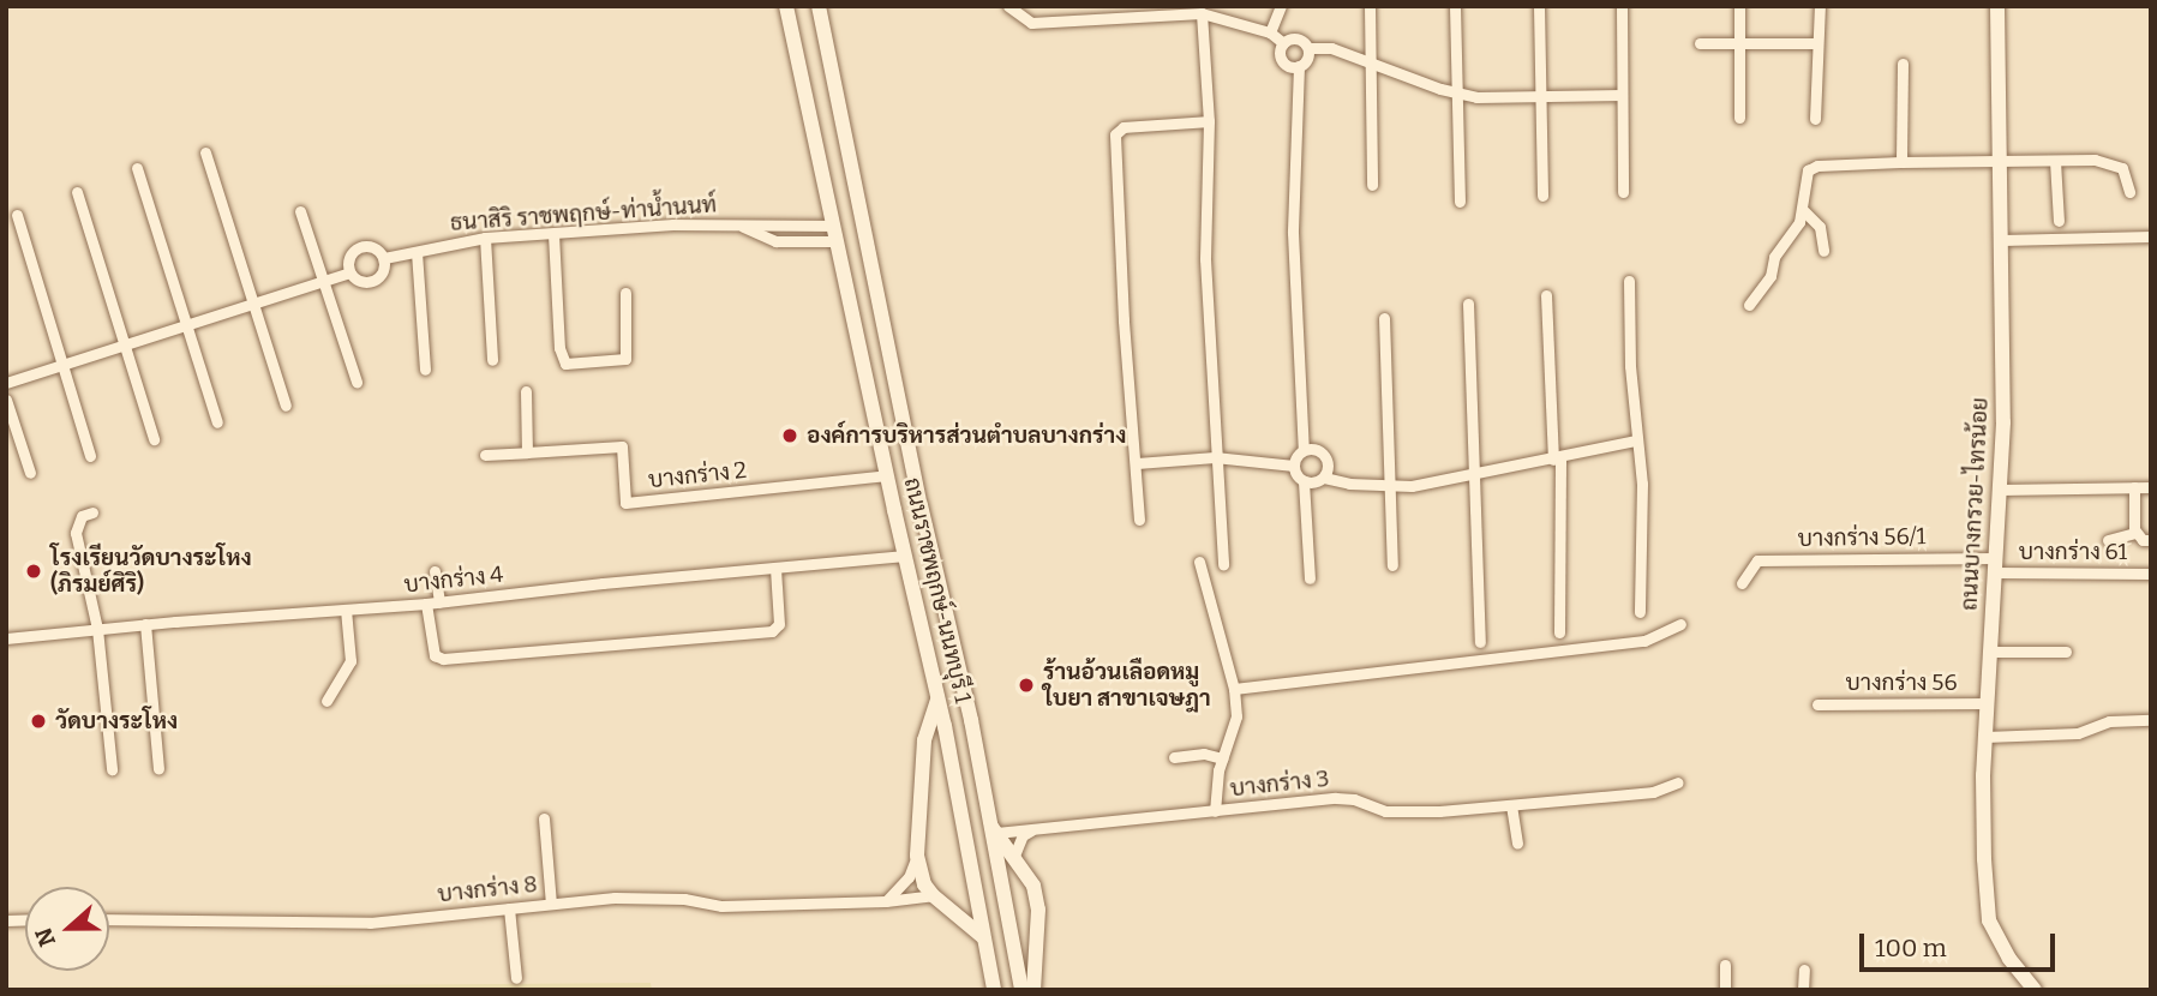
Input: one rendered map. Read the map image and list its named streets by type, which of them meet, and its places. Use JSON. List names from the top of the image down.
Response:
{
  "streets": {
    "main road": ["ถนนบางกรวย-ไทรน้อย", "ถนนราชพฤกษ์-นนทบุรี 1"],
    "street": [
      "ธนาสิริ ราชพฤกษ์-ท่าน้ำนนท์",
      "บางกร่าง 2",
      "บางกร่าง 56/1",
      "บางกร่าง 61",
      "บางกร่าง 4",
      "บางกร่าง 56",
      "บางกร่าง 3",
      "บางกร่าง 8"
    ]
  },
  "crossings": [
    ["ธนาสิริ ราชพฤกษ์-ท่าน้ำนนท์", "ถนนราชพฤกษ์-นนทบุรี 1"],
    ["บางกร่าง 2", "ถนนราชพฤกษ์-นนทบุรี 1"],
    ["ถนนบางกรวย-ไทรน้อย", "บางกร่าง 56/1"],
    ["ถนนบางกรวย-ไทรน้อย", "บางกร่าง 61"],
    ["ถนนบางกรวย-ไทรน้อย", "บางกร่าง 56"],
    ["บางกร่าง 56/1", "บางกร่าง 61"],
    ["บางกร่าง 4", "ถนนราชพฤกษ์-นนทบุรี 1"],
    ["ถนนราชพฤกษ์-นนทบุรี 1", "บางกร่าง 3"]
  ],
  "places": [
    "องค์การบริหารส่วนตำบลบางกร่าง",
    "โรงเรียนวัดบางระโหง (ภิรมย์ศิริ)",
    "ร้านอ้วนเลือดหมู ใบยา สาขาเจษฎา",
    "วัดบางระโหง"
  ],
  "scale_bar": "100 m",
  "north": "left"
}
